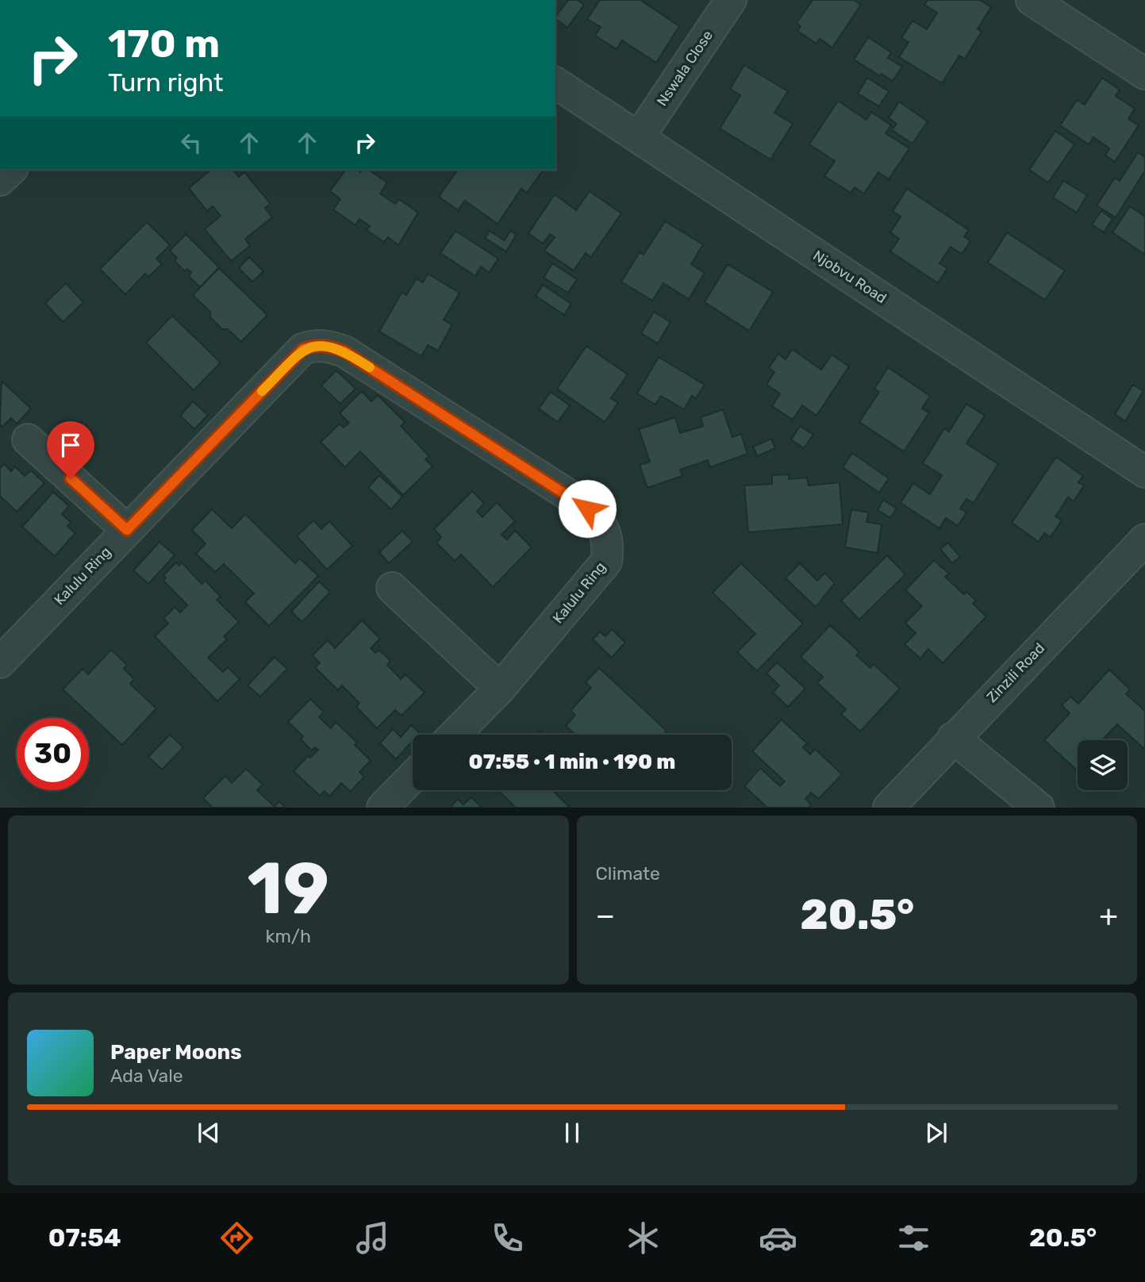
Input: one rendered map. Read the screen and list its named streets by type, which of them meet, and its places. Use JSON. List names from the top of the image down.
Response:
{
  "streets": {
    "street": [
      "Nswala Close",
      "Njobvu Road",
      "Kalulu Ring",
      "Zinzili Road"
    ]
  },
  "crossings": [
    ["Nswala Close", "Njobvu Road"]
  ],
  "page": {
    "turn": ["170 m", "Turn right"],
    "limit": "30",
    "trip": "07:55 · 1 min · 190 m",
    "tile": [
      ["19", "km/h"],
      "Climate"
    ],
    "heat": ["−", "20.5°", "+"],
    "song": ["Paper Moons", "Ada Vale"],
    "tabs": ["07:54", "20.5°"]
  }
}
